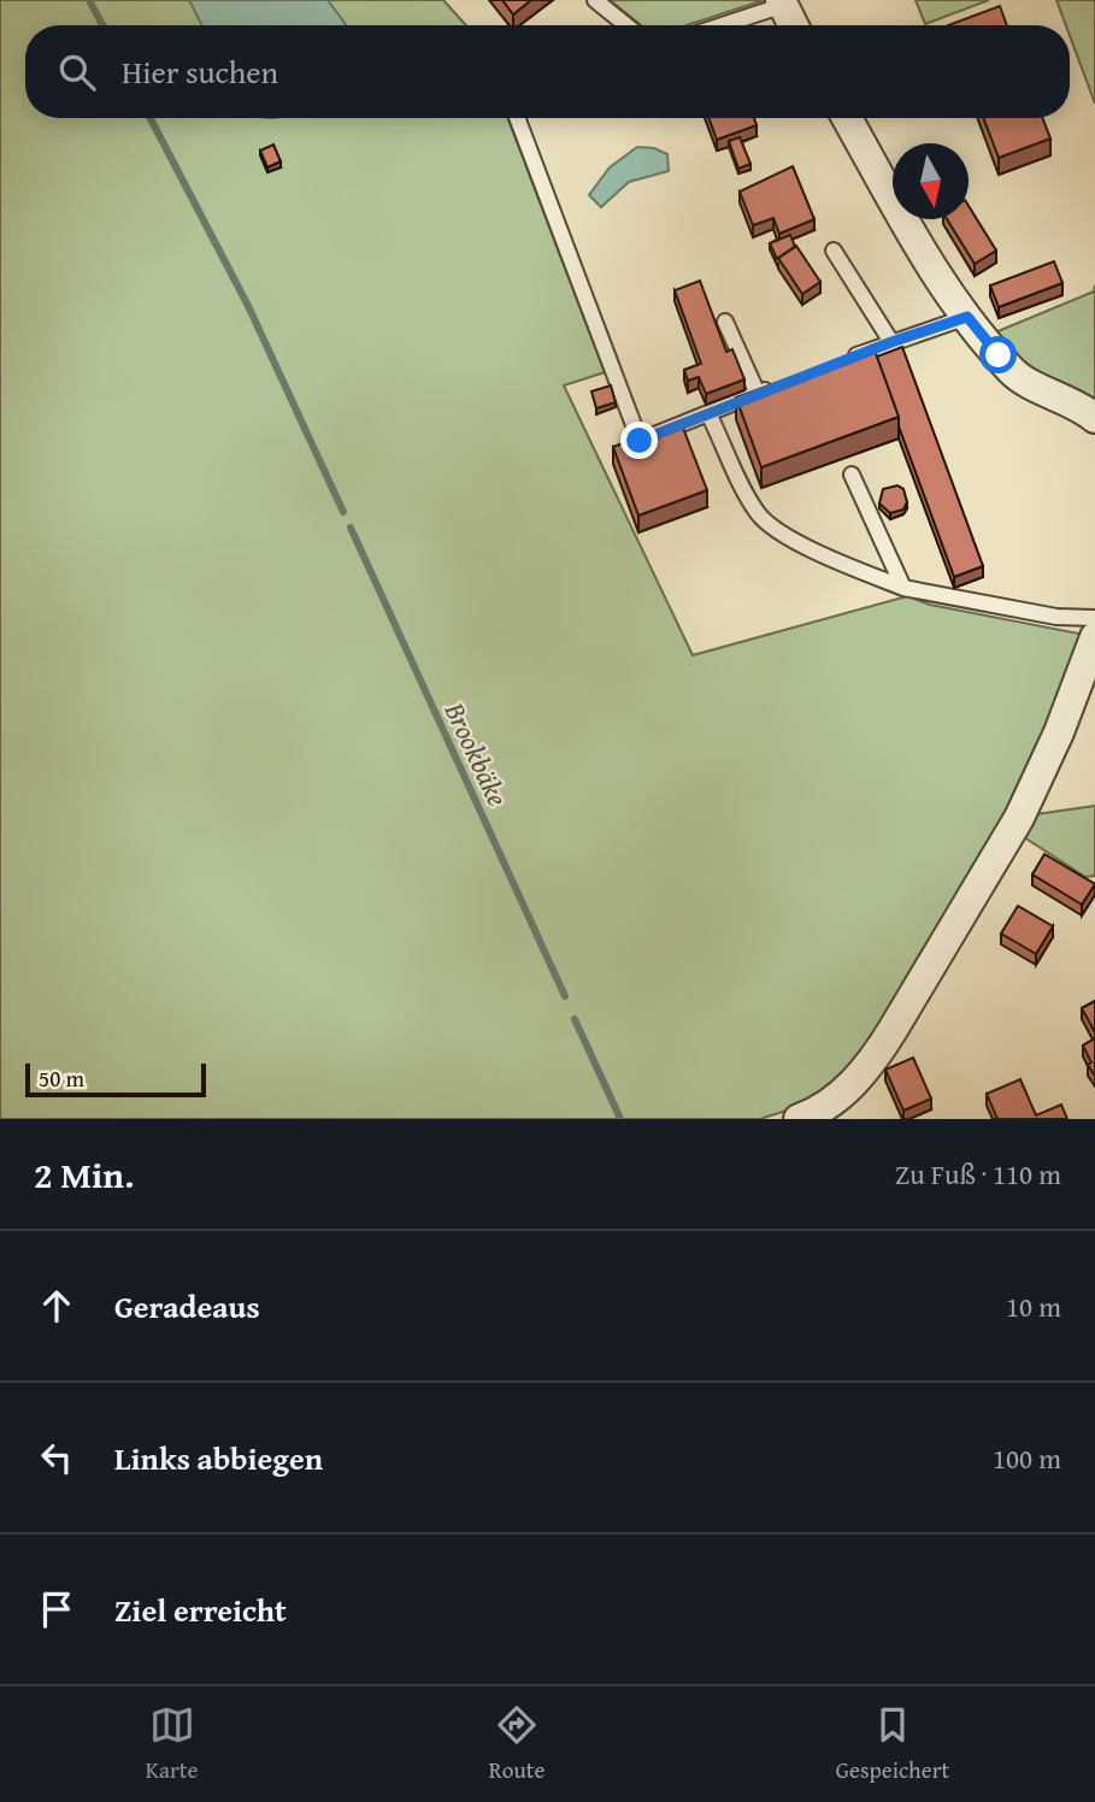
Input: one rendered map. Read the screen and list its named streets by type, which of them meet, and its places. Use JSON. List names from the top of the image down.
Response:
{
  "water": ["Brookbäke"],
  "scale_bar": "50 m",
  "north": "bottom",
  "page": {
    "search": "Hier suchen",
    "scale": "50 m",
    "heading": ["2 Min.", "Zu Fuß · 110 m"],
    "list": [
      ["Geradeaus", "10 m"],
      ["Links abbiegen", "100 m"],
      "Ziel erreicht"
    ],
    "nav": ["Karte", "Route", "Gespeichert"]
  }
}
